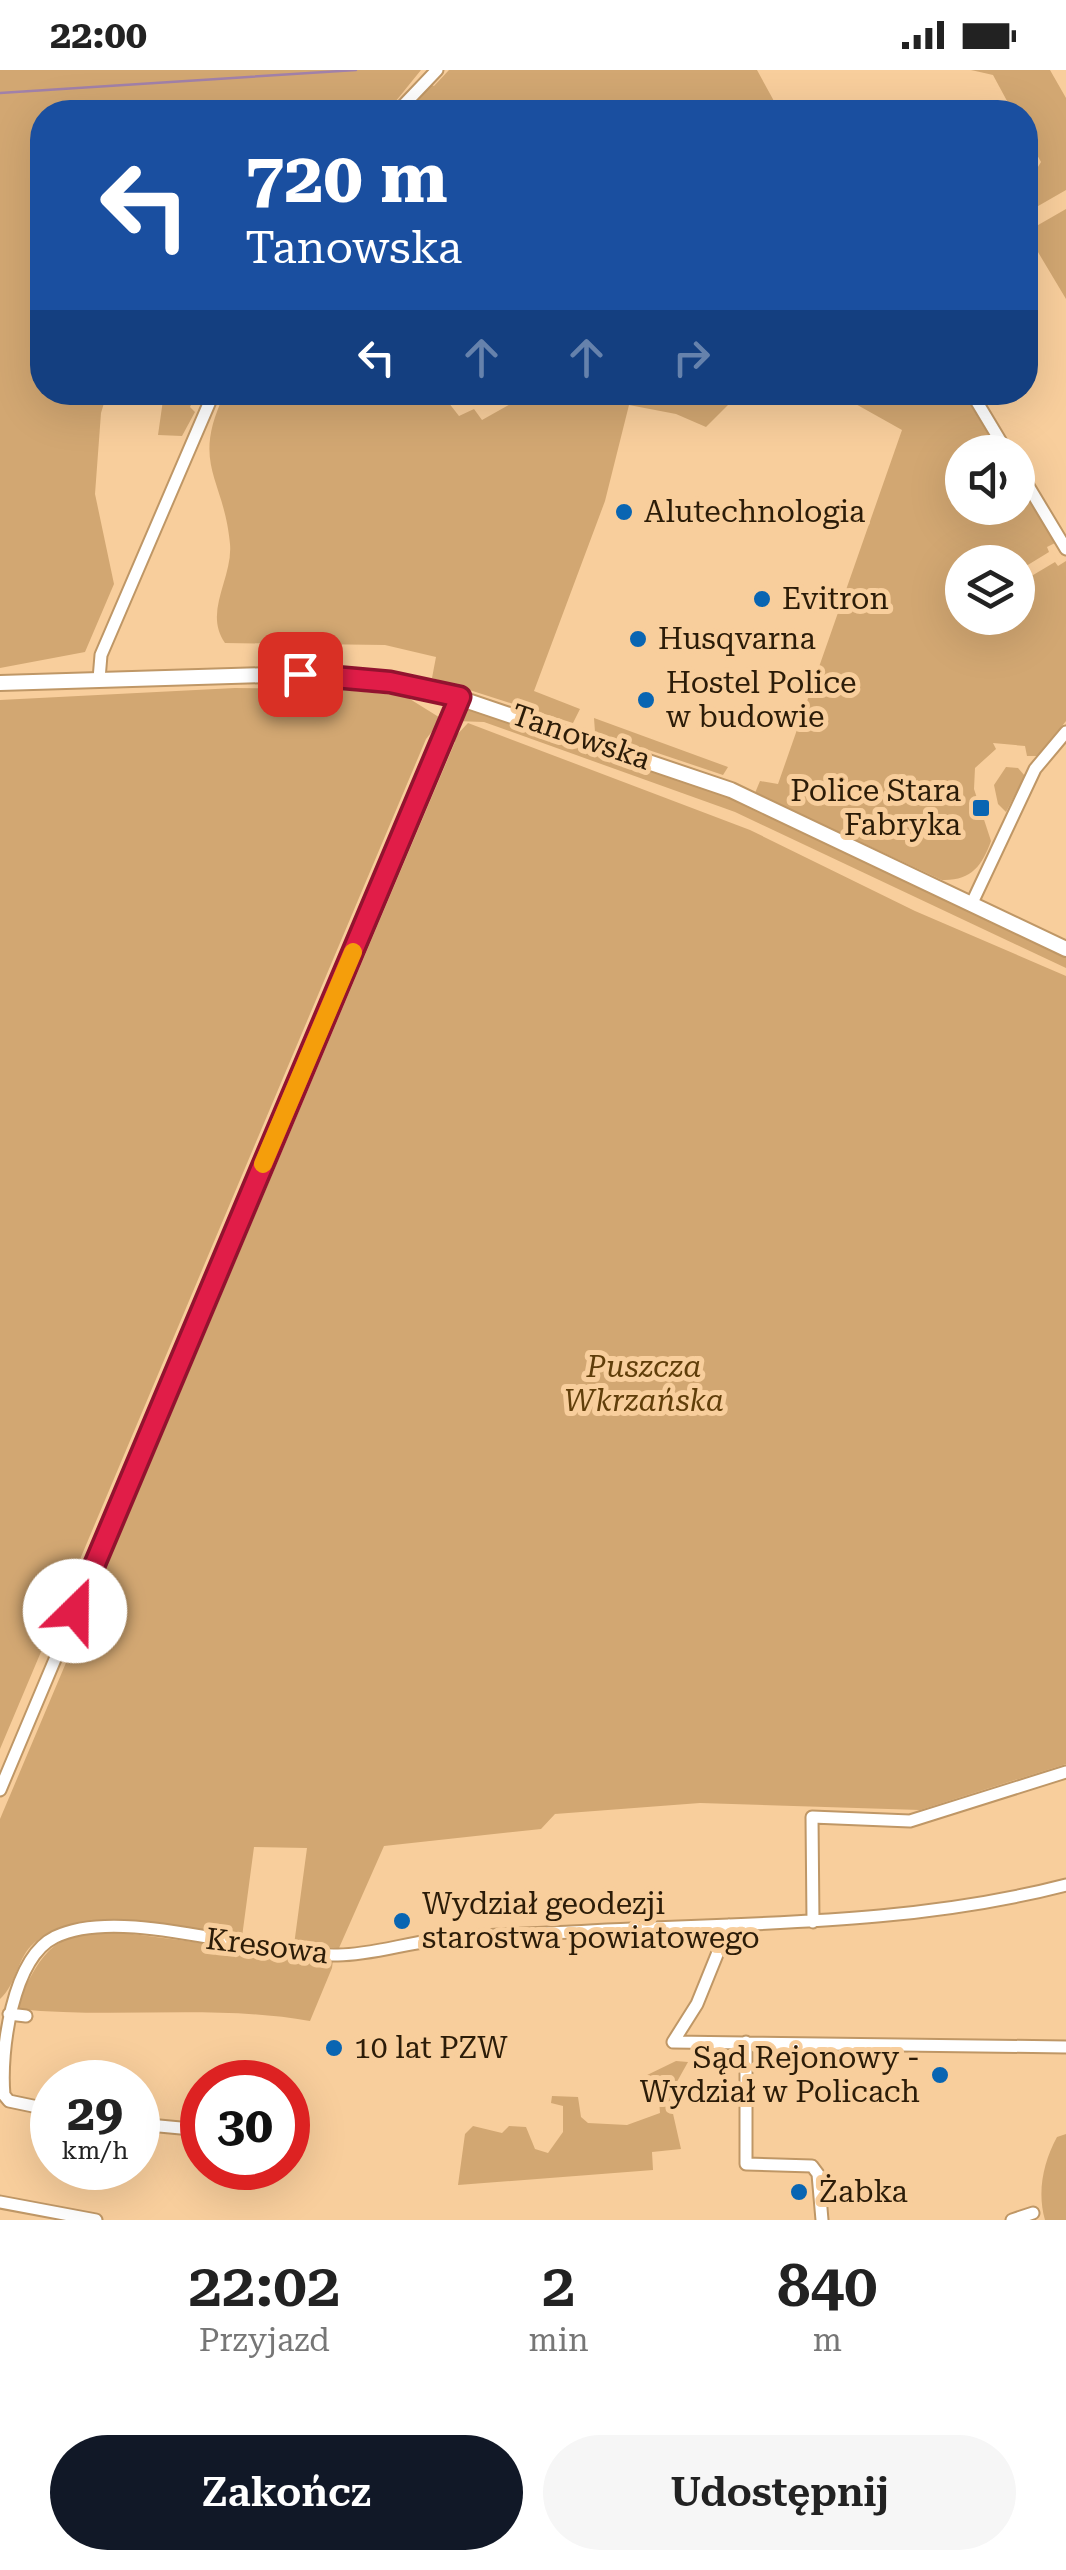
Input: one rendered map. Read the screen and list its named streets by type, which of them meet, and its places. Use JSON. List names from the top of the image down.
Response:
{
  "streets": {
    "main road": ["Tanowska"],
    "street": ["Kresowa"]
  },
  "parks": ["Puszcza Wkrzańska"],
  "places": {
    "other": [
      "Alutechnologia",
      "Evitron",
      "Husqvarna",
      "Hostel Police w budowie",
      "Wydział geodezji starostwa powiatowego",
      "10 lat PZW",
      "Sąd Rejonowy - Wydział w Policach",
      "Żabka"
    ],
    "transit": ["Police Stara Fabryka"]
  },
  "page": {
    "status": "22:00",
    "turn": ["720 m", "Tanowska"],
    "speed": "29 km/h",
    "limit": "30",
    "eta": [
      "22:02",
      "Przyjazd",
      "2",
      "min",
      "840",
      "m"
    ],
    "buttons": ["Zakończ", "Udostępnij"]
  }
}
